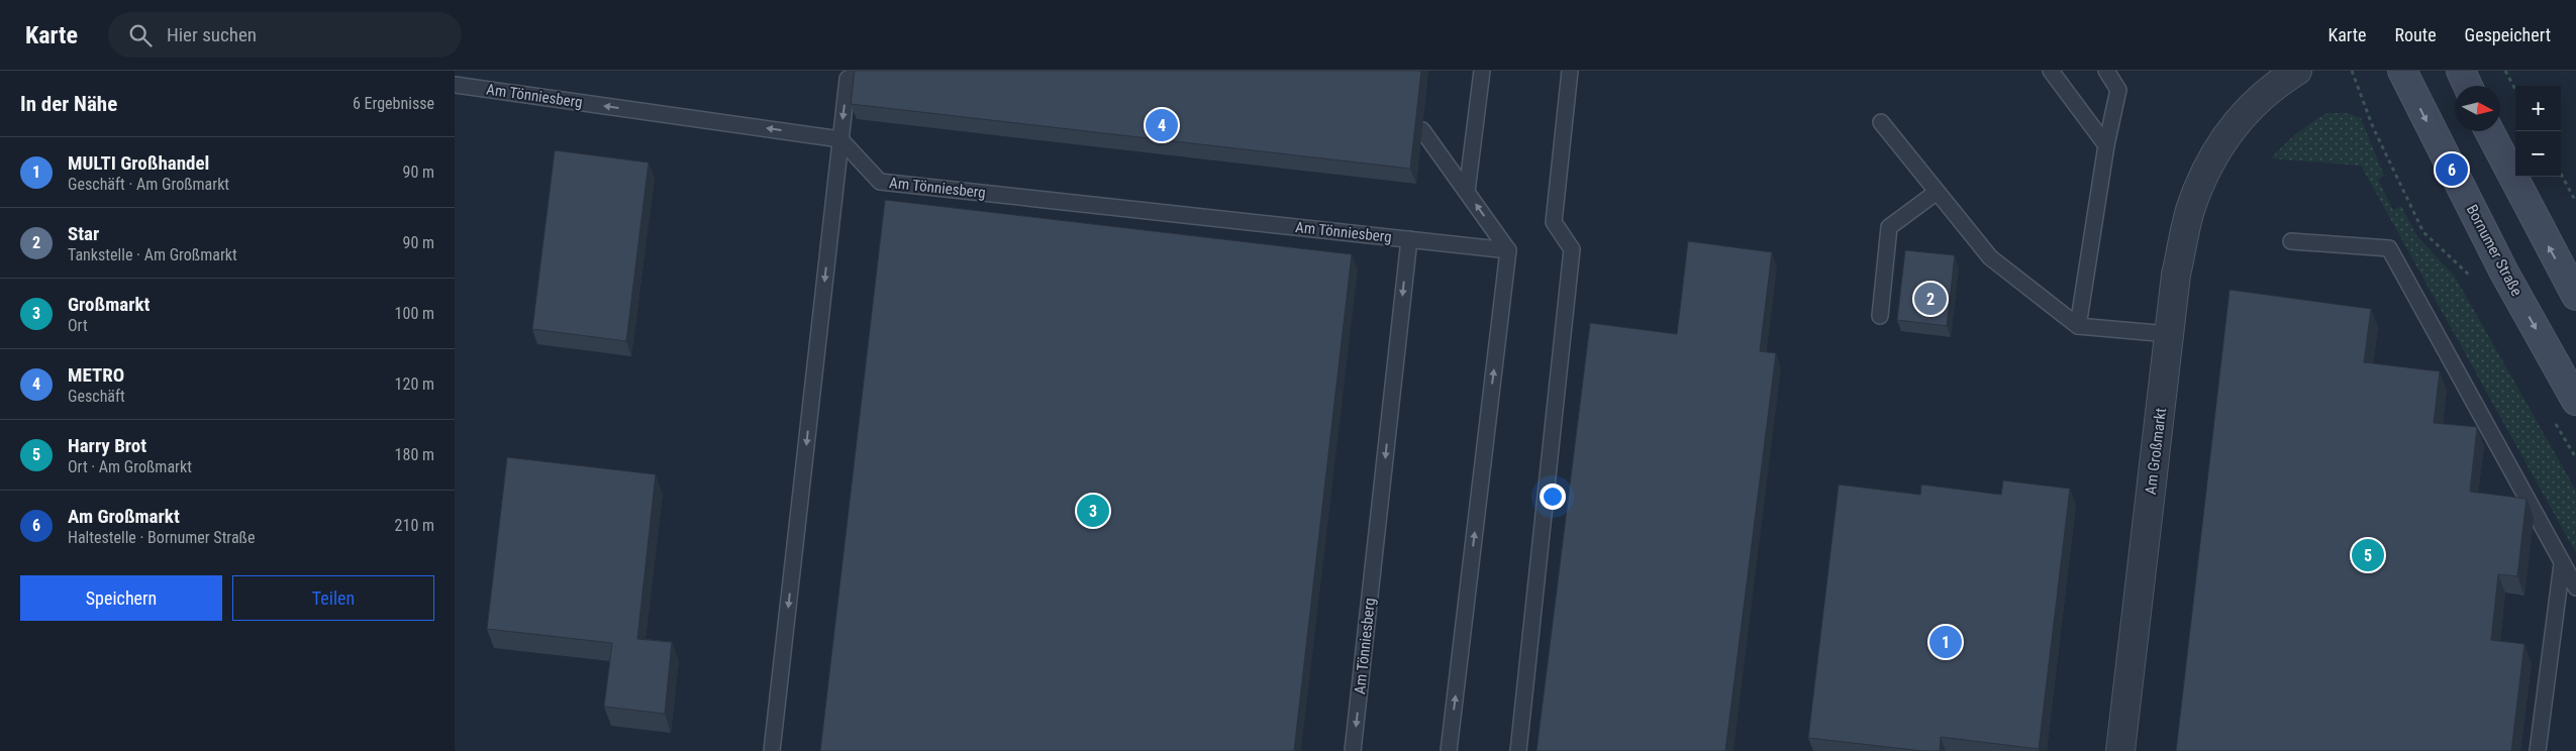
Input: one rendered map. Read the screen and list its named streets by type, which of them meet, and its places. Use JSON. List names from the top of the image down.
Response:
{
  "streets": {
    "main road": ["Bornumer Straße"],
    "street": ["Am Großmarkt"],
    "lane": ["Am Tönniesberg"]
  },
  "north": "right",
  "page": {
    "header": "Karte",
    "search": "Hier suchen",
    "nav": ["Karte", "Route", "Gespeichert"],
    "heading": ["In der Nähe", "6 Ergebnisse"],
    "map_buttons": ["+", "−"],
    "pins": [
      "4",
      "6",
      "2",
      "3",
      "5",
      "1"
    ],
    "list": [
      {
        "mark": "1",
        "name": "MULTI Großhandel",
        "note": "Geschäft · Am Großmarkt",
        "value": "90 m"
      },
      {
        "mark": "2",
        "name": "Star",
        "note": "Tankstelle · Am Großmarkt",
        "value": "90 m"
      },
      {
        "mark": "3",
        "name": "Großmarkt",
        "note": "Ort",
        "value": "100 m"
      },
      {
        "mark": "4",
        "name": "METRO",
        "note": "Geschäft",
        "value": "120 m"
      },
      {
        "mark": "5",
        "name": "Harry Brot",
        "note": "Ort · Am Großmarkt",
        "value": "180 m"
      },
      {
        "mark": "6",
        "name": "Am Großmarkt",
        "note": "Haltestelle · Bornumer Straße",
        "value": "210 m"
      }
    ],
    "buttons": ["Speichern", "Teilen"]
  }
}
